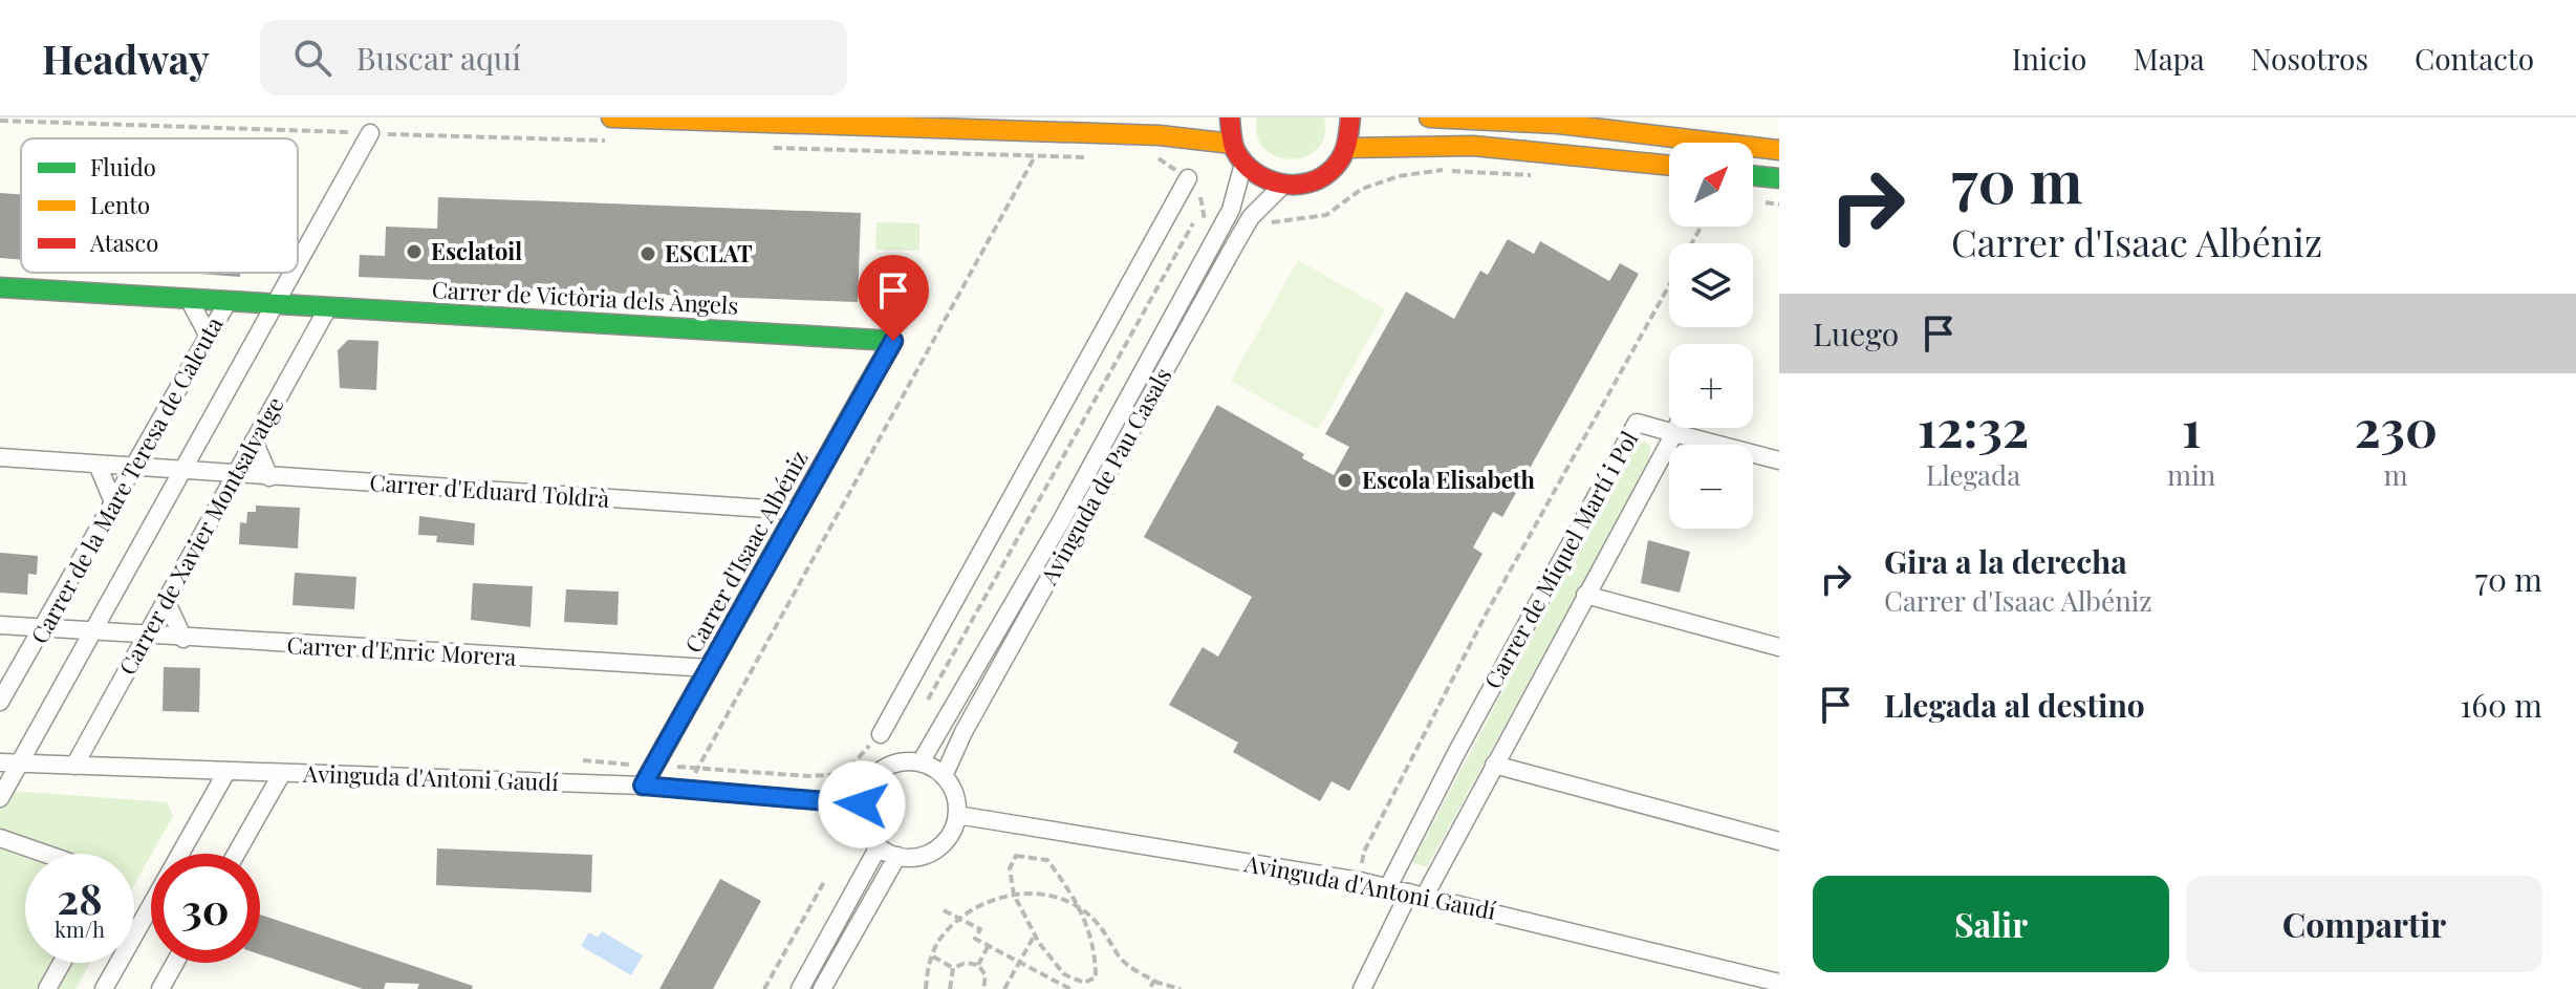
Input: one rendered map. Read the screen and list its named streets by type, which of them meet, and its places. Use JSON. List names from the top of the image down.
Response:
{
  "streets": {
    "street": [
      "Carrer de Victòria dels Àngels",
      "Avinguda de Pau Casals",
      "Carrer de la Mare Teresa de Calcuta",
      "Carrer d'Eduard Toldrà",
      "Carrer de Xavier Montsalvatge",
      "Carrer d'Isaac Albéniz",
      "Carrer de Miquel Martí i Pol",
      "Carrer d'Enric Morera",
      "Avinguda d'Antoni Gaudí"
    ]
  },
  "crossings": [
    ["Carrer de Victòria dels Àngels", "Carrer de la Mare Teresa de Calcuta"],
    ["Carrer de Victòria dels Àngels", "Carrer de Xavier Montsalvatge"],
    ["Carrer de Victòria dels Àngels", "Carrer d'Isaac Albéniz"],
    ["Avinguda de Pau Casals", "Avinguda d'Antoni Gaudí"],
    ["Carrer de la Mare Teresa de Calcuta", "Carrer d'Eduard Toldrà"],
    ["Carrer de la Mare Teresa de Calcuta", "Carrer d'Enric Morera"],
    ["Carrer d'Eduard Toldrà", "Carrer de Xavier Montsalvatge"],
    ["Carrer d'Eduard Toldrà", "Carrer d'Isaac Albéniz"],
    ["Carrer de Xavier Montsalvatge", "Carrer d'Enric Morera"],
    ["Carrer de Xavier Montsalvatge", "Avinguda d'Antoni Gaudí"],
    ["Carrer d'Isaac Albéniz", "Carrer d'Enric Morera"],
    ["Carrer d'Isaac Albéniz", "Avinguda d'Antoni Gaudí"],
    ["Carrer de Miquel Martí i Pol", "Avinguda d'Antoni Gaudí"]
  ],
  "places": ["Esclatoil", "ESCLAT", "Escola Elisabeth"],
  "legend": ["Fluido", "Lento", "Atasco"],
  "north": "top right",
  "page": {
    "header": "Headway",
    "search": "Buscar aquí",
    "nav": [
      "Inicio",
      "Mapa",
      "Nosotros",
      "Contacto"
    ],
    "turn": ["70 m", "Carrer d'Isaac Albéniz"],
    "map_buttons": ["+", "−"],
    "then": "Luego",
    "eta": [
      "12:32",
      "Llegada",
      "1",
      "min",
      "230",
      "m"
    ],
    "list": [
      {
        "name": "Gira a la derecha",
        "note": "Carrer d'Isaac Albéniz",
        "value": "70 m"
      },
      {
        "name": "Llegada al destino",
        "value": "160 m"
      }
    ],
    "speed": "28 km/h",
    "limit": "30",
    "buttons": ["Salir", "Compartir"]
  }
}
